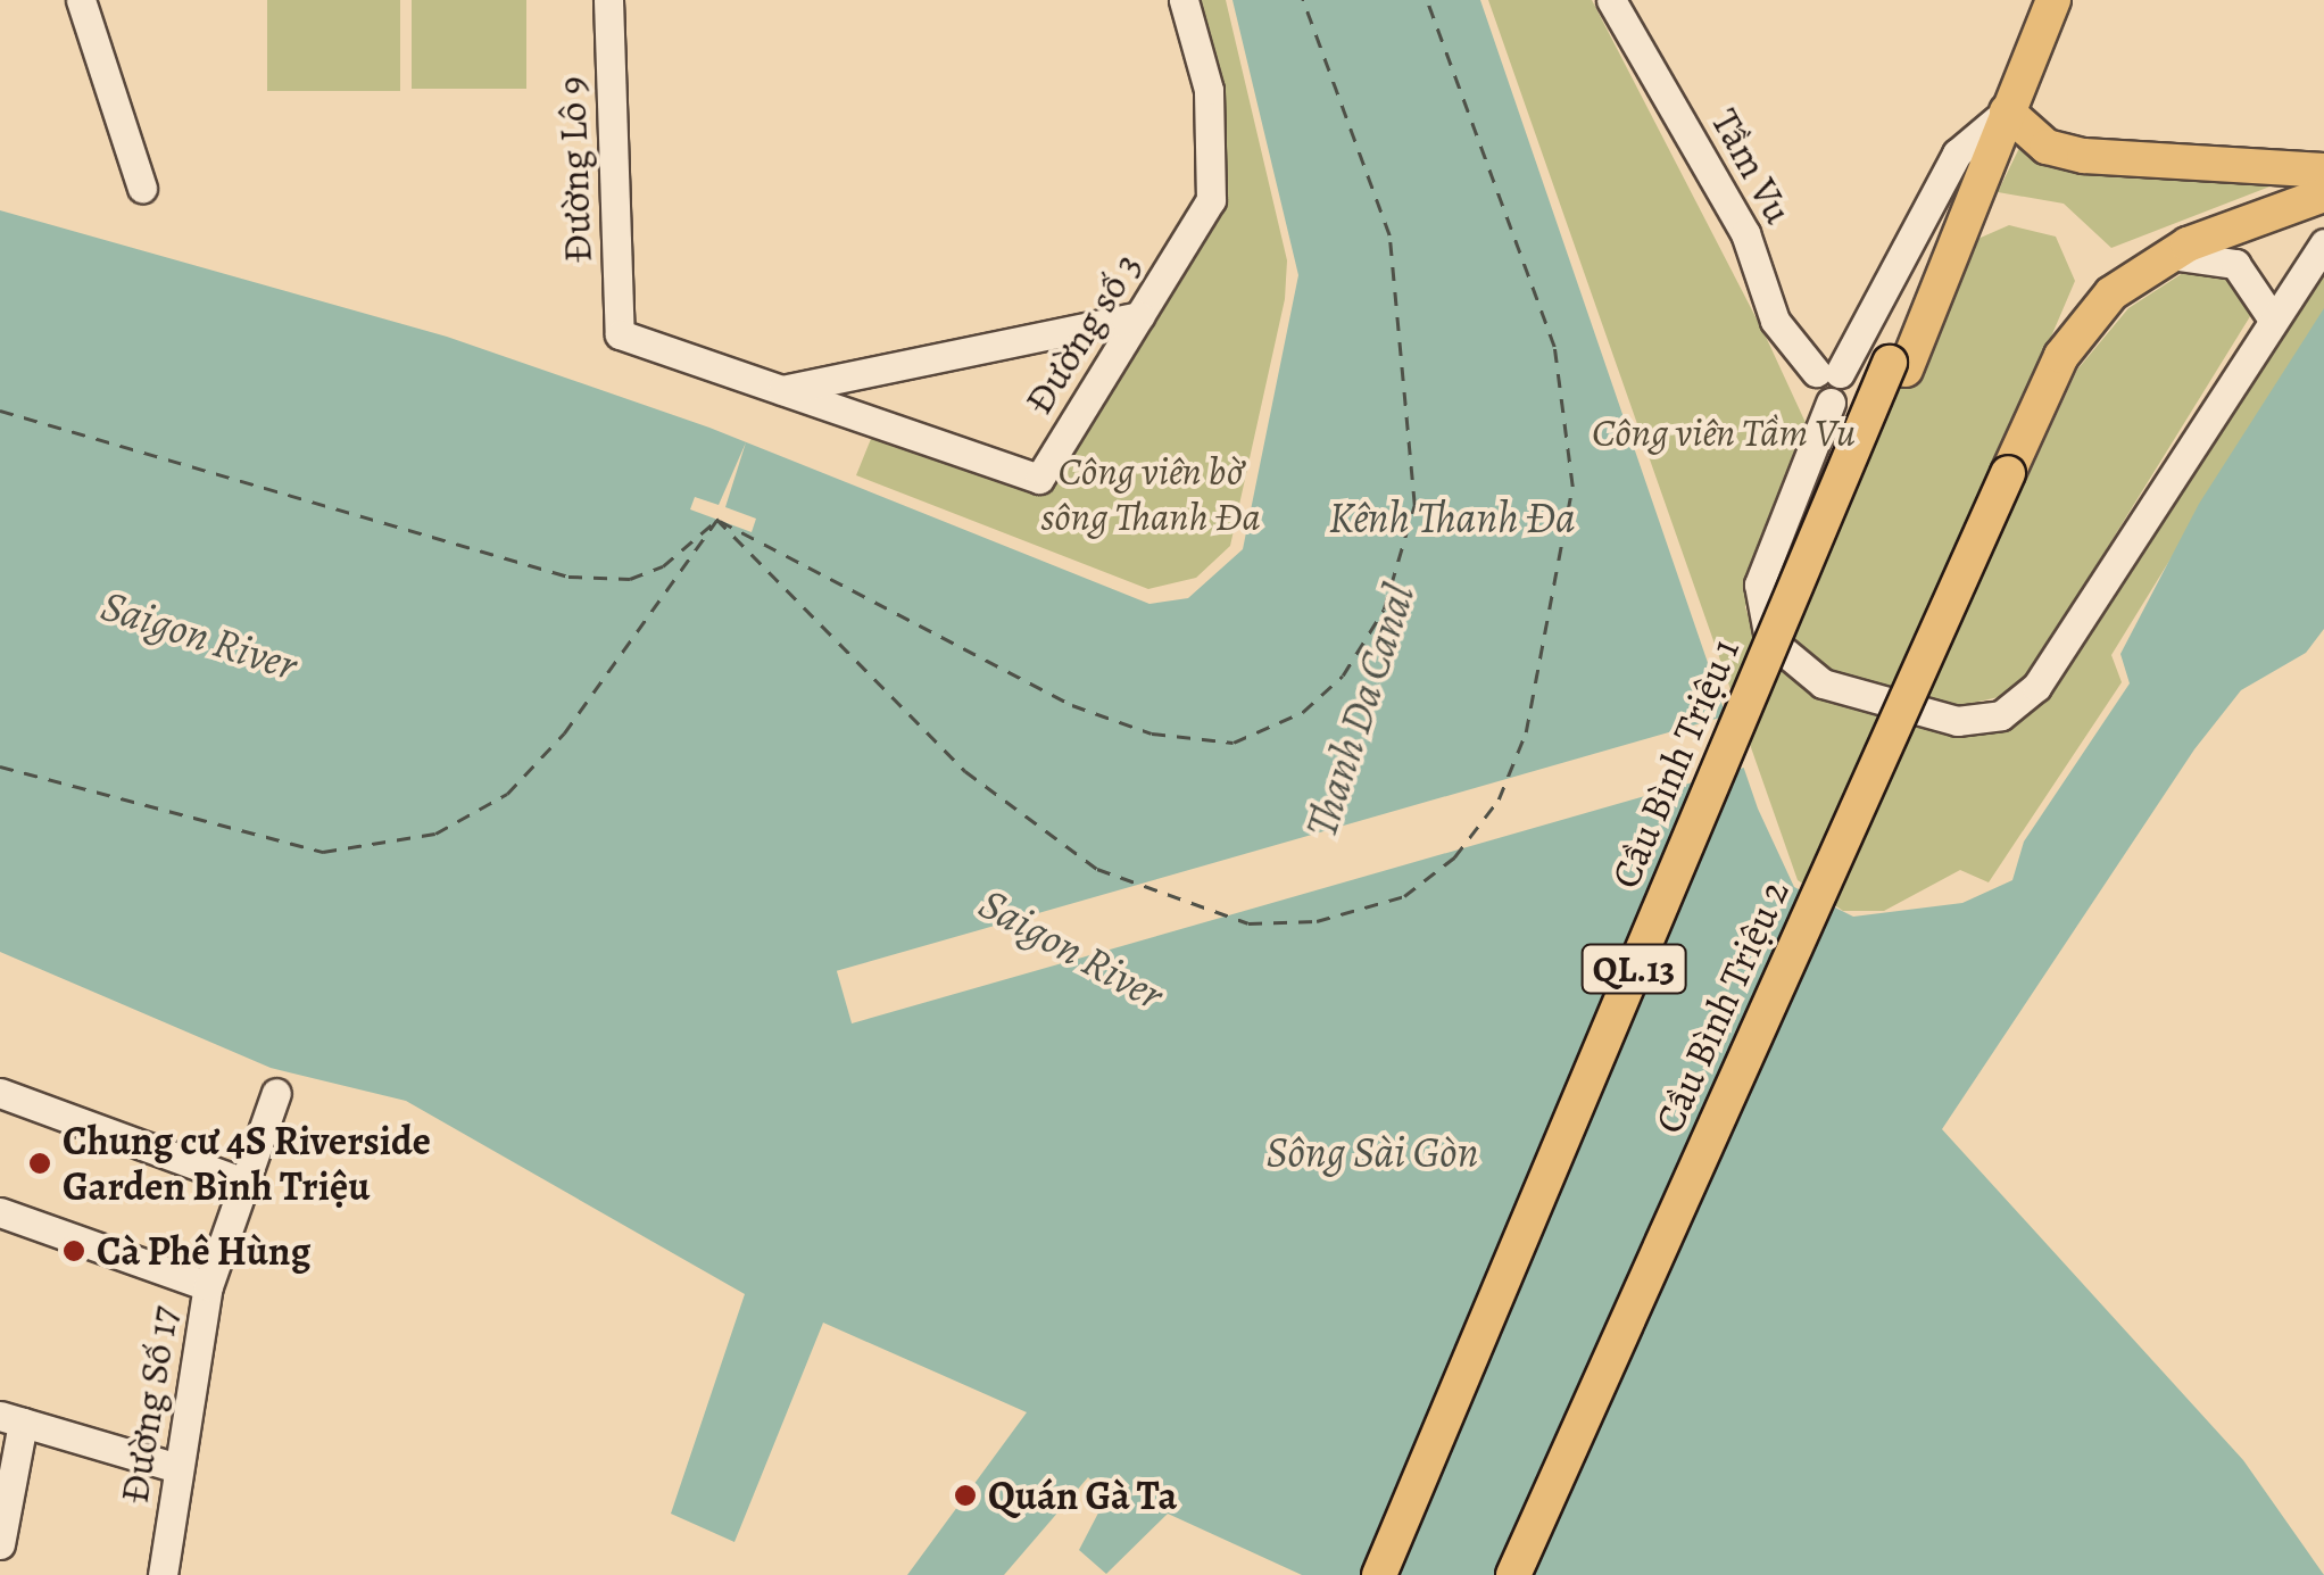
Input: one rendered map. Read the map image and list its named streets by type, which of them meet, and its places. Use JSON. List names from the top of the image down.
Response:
{
  "streets": {
    "main road": ["Cầu Bình Triệu 1", "QL.13", "Cầu Bình Triệu 2"],
    "street": [
      "Tầm Vu",
      "Đường Lô 9",
      "Đường số 3",
      "Đường Số 17"
    ]
  },
  "crossings": [
    ["Đường Lô 9", "Đường số 3"],
    ["Cầu Bình Triệu 1", "QL.13"]
  ],
  "water": [
    "Kênh Thanh Đa",
    "Saigon River",
    "Thanh Da Canal",
    "Sông Sài Gòn"
  ],
  "parks": ["Công viên Tầm Vu", "Công viên bờ sông Thanh Đa"],
  "places": ["Chung cư 4S Riverside Garden Bình Triệu", "Cà Phê Hùng", "Quán Gà Ta"]
}
